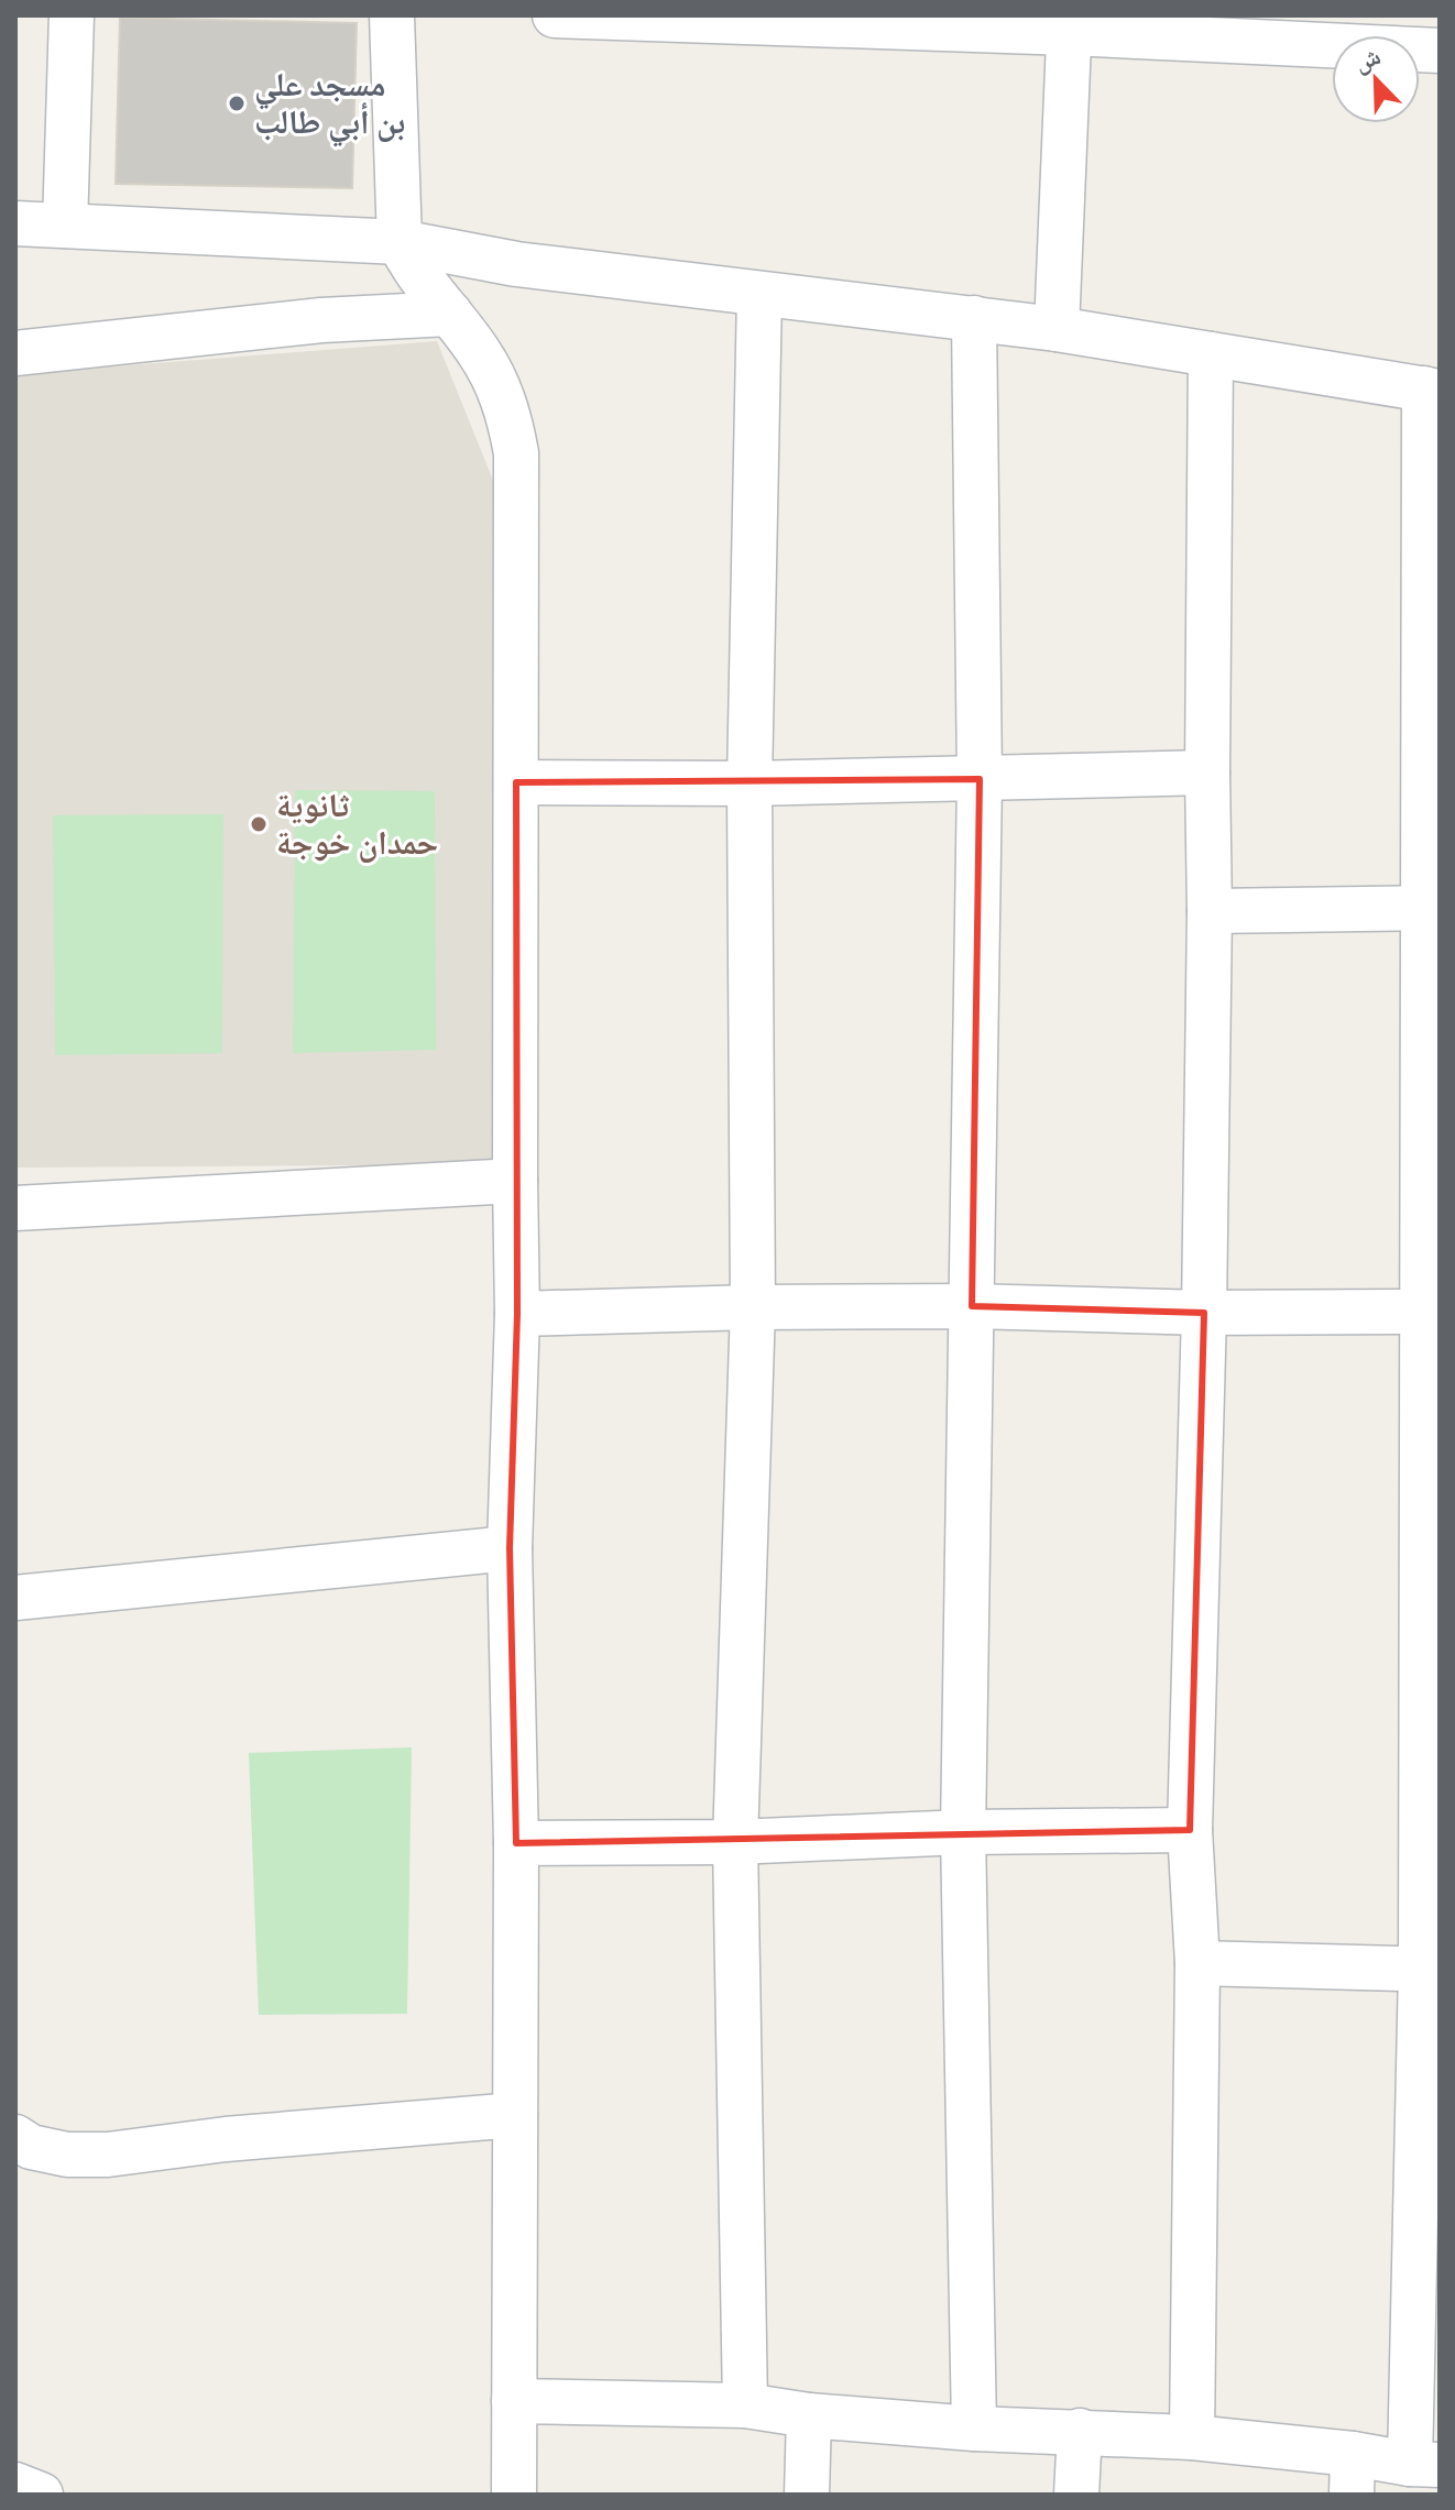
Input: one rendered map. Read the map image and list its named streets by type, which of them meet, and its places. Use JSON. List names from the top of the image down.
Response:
{
  "places": ["مسجد علي بن أبي طالب", "ثانوية حمدان خوجة"],
  "north": "top left"
}
